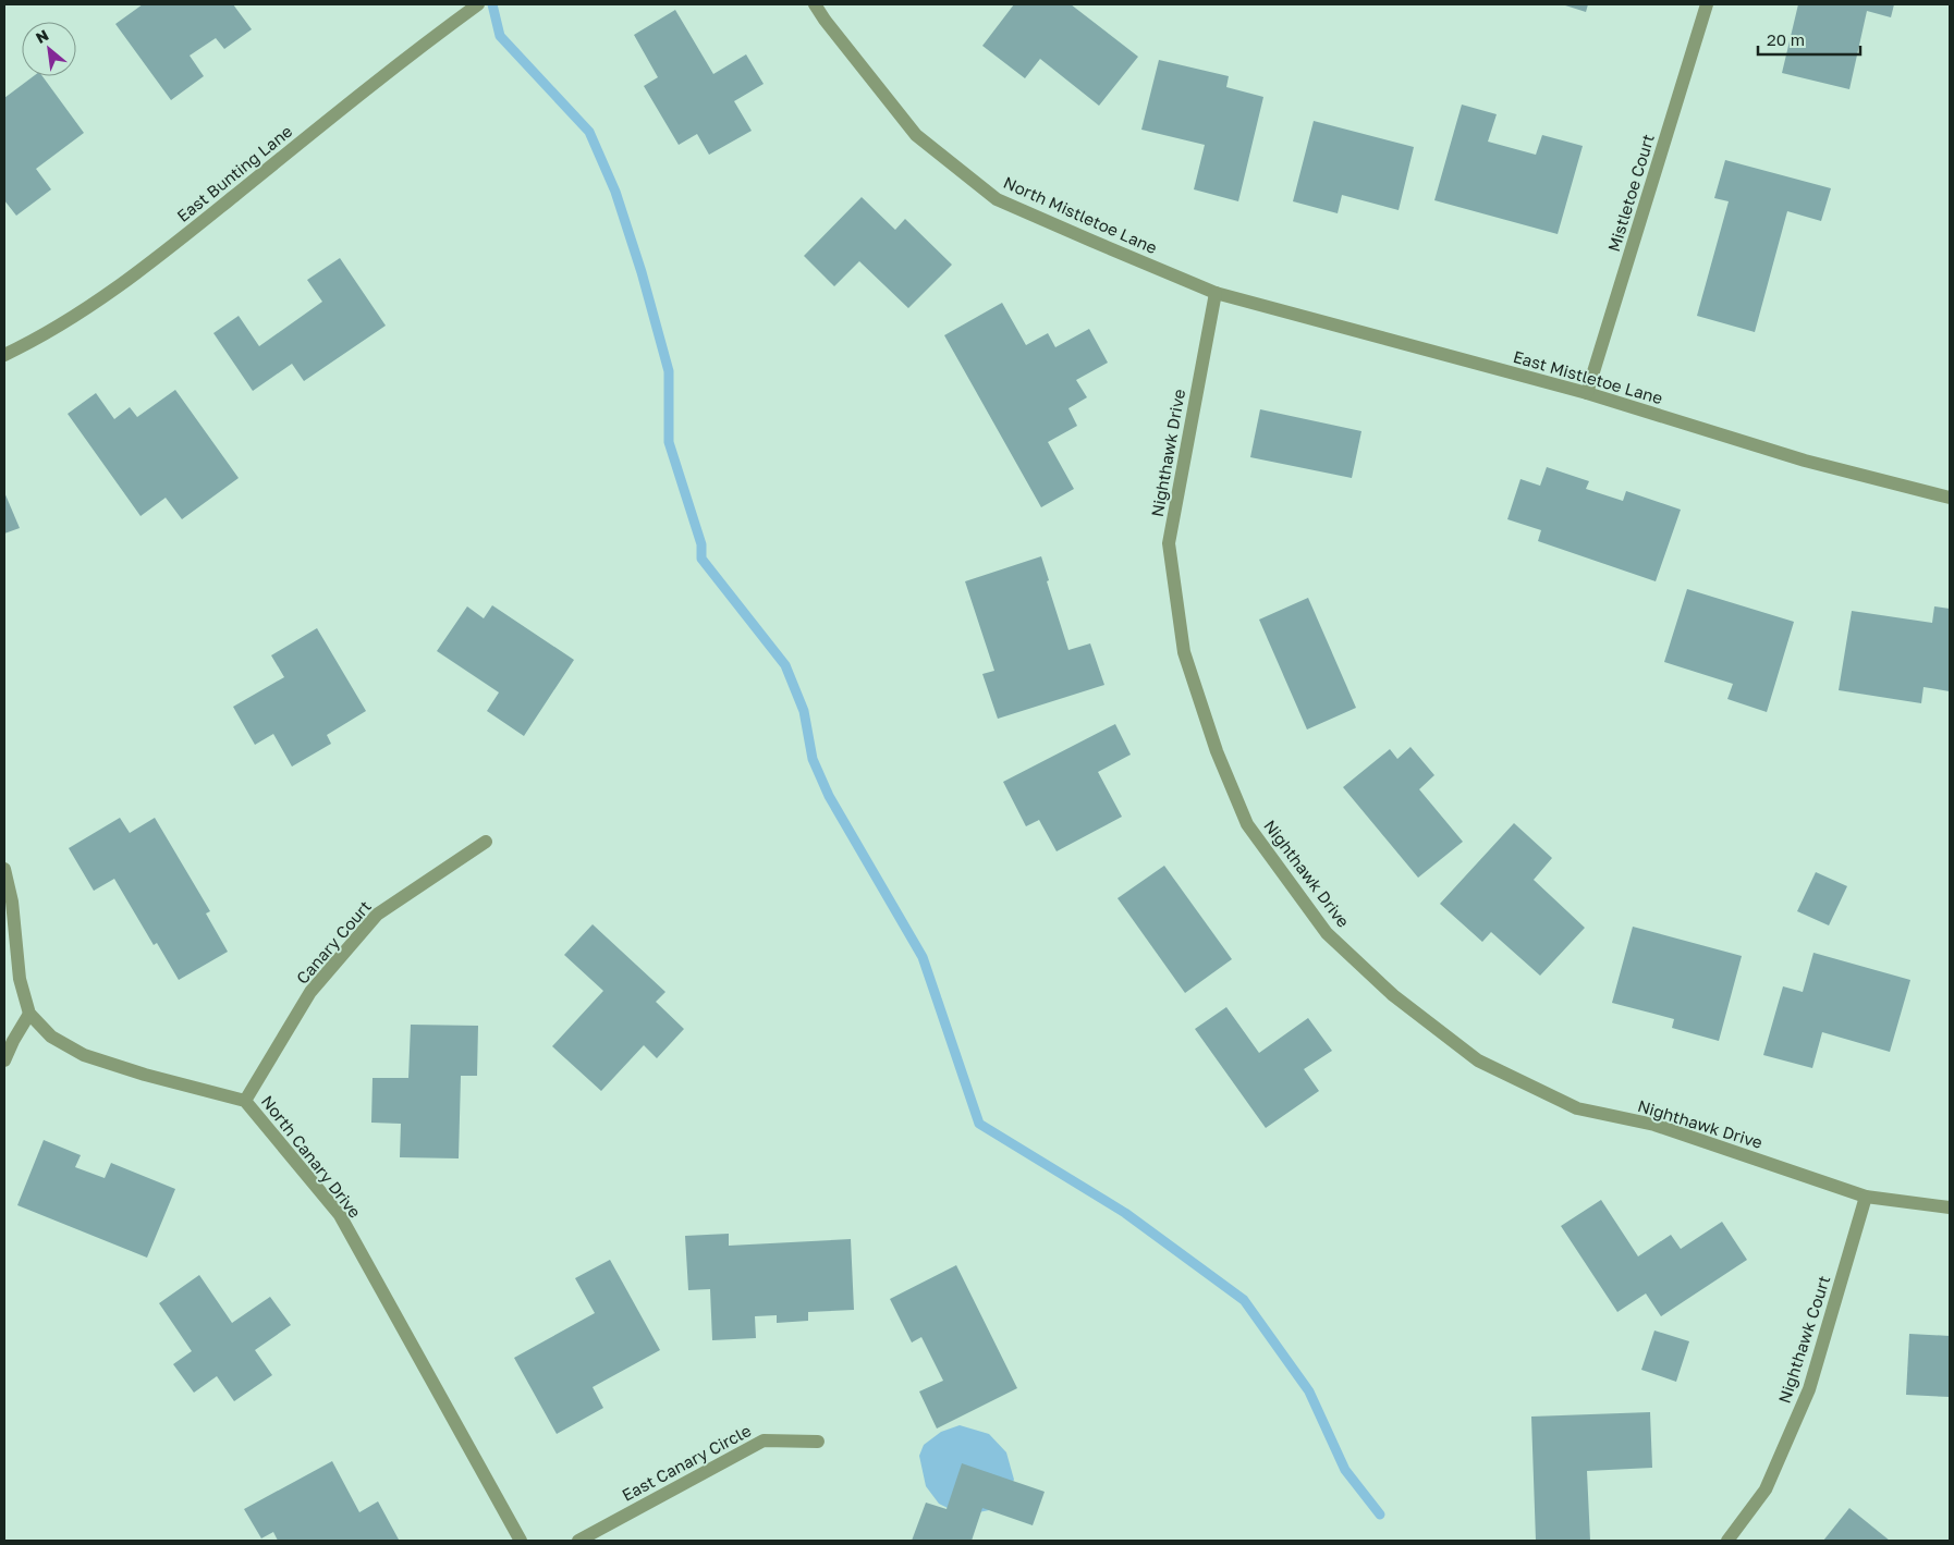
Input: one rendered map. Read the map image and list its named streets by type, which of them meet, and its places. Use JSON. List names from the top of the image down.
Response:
{
  "streets": {
    "street": [
      "East Bunting Lane",
      "Mistletoe Court",
      "North Mistletoe Lane",
      "East Mistletoe Lane",
      "Nighthawk Drive",
      "Canary Court",
      "North Canary Drive",
      "Nighthawk Court",
      "East Canary Circle"
    ]
  },
  "crossings": [
    ["Mistletoe Court", "East Mistletoe Lane"],
    ["North Mistletoe Lane", "East Mistletoe Lane"],
    ["North Mistletoe Lane", "Nighthawk Drive"],
    ["East Mistletoe Lane", "Nighthawk Drive"],
    ["Nighthawk Drive", "Nighthawk Court"],
    ["Canary Court", "North Canary Drive"]
  ],
  "scale_bar": "20 m",
  "north": "top left"
}
